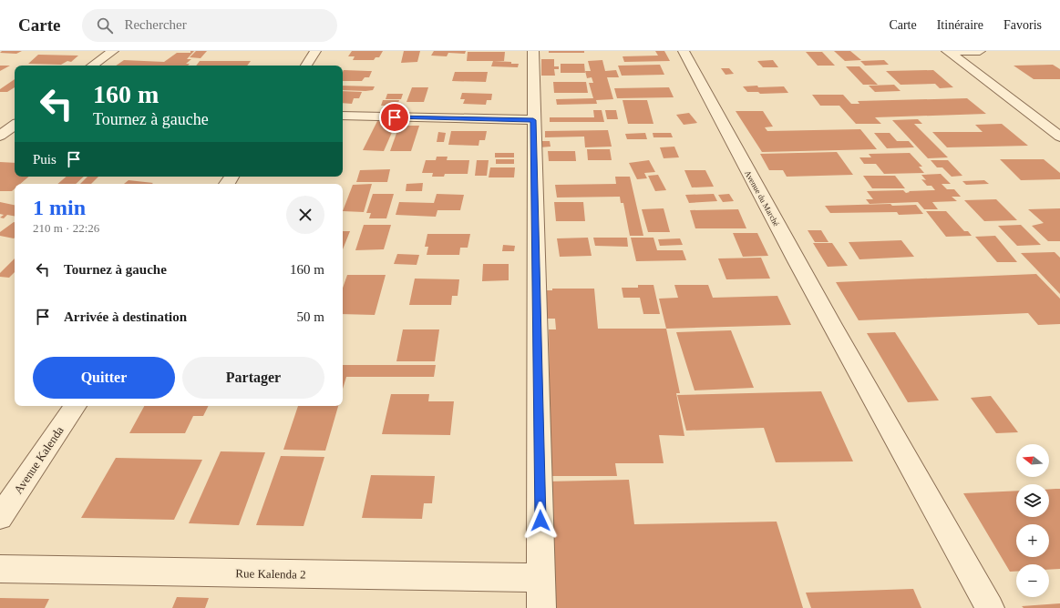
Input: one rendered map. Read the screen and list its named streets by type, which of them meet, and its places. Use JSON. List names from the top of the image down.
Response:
{
  "streets": {
    "street": ["Avenue du Marché", "Avenue Kalenda", "Rue Kalenda 2"]
  },
  "north": "left",
  "page": {
    "header": "Carte",
    "search": "Rechercher",
    "nav": ["Carte", "Itinéraire", "Favoris"],
    "turn": ["160 m", "Tournez à gauche"],
    "then": "Puis",
    "heading": ["1 min", "210 m · 22:26"],
    "list": [
      {
        "name": "Tournez à gauche",
        "value": "160 m"
      },
      {
        "name": "Arrivée à destination",
        "value": "50 m"
      }
    ],
    "buttons": ["Quitter", "Partager"],
    "map_buttons": ["+", "−"]
  }
}
